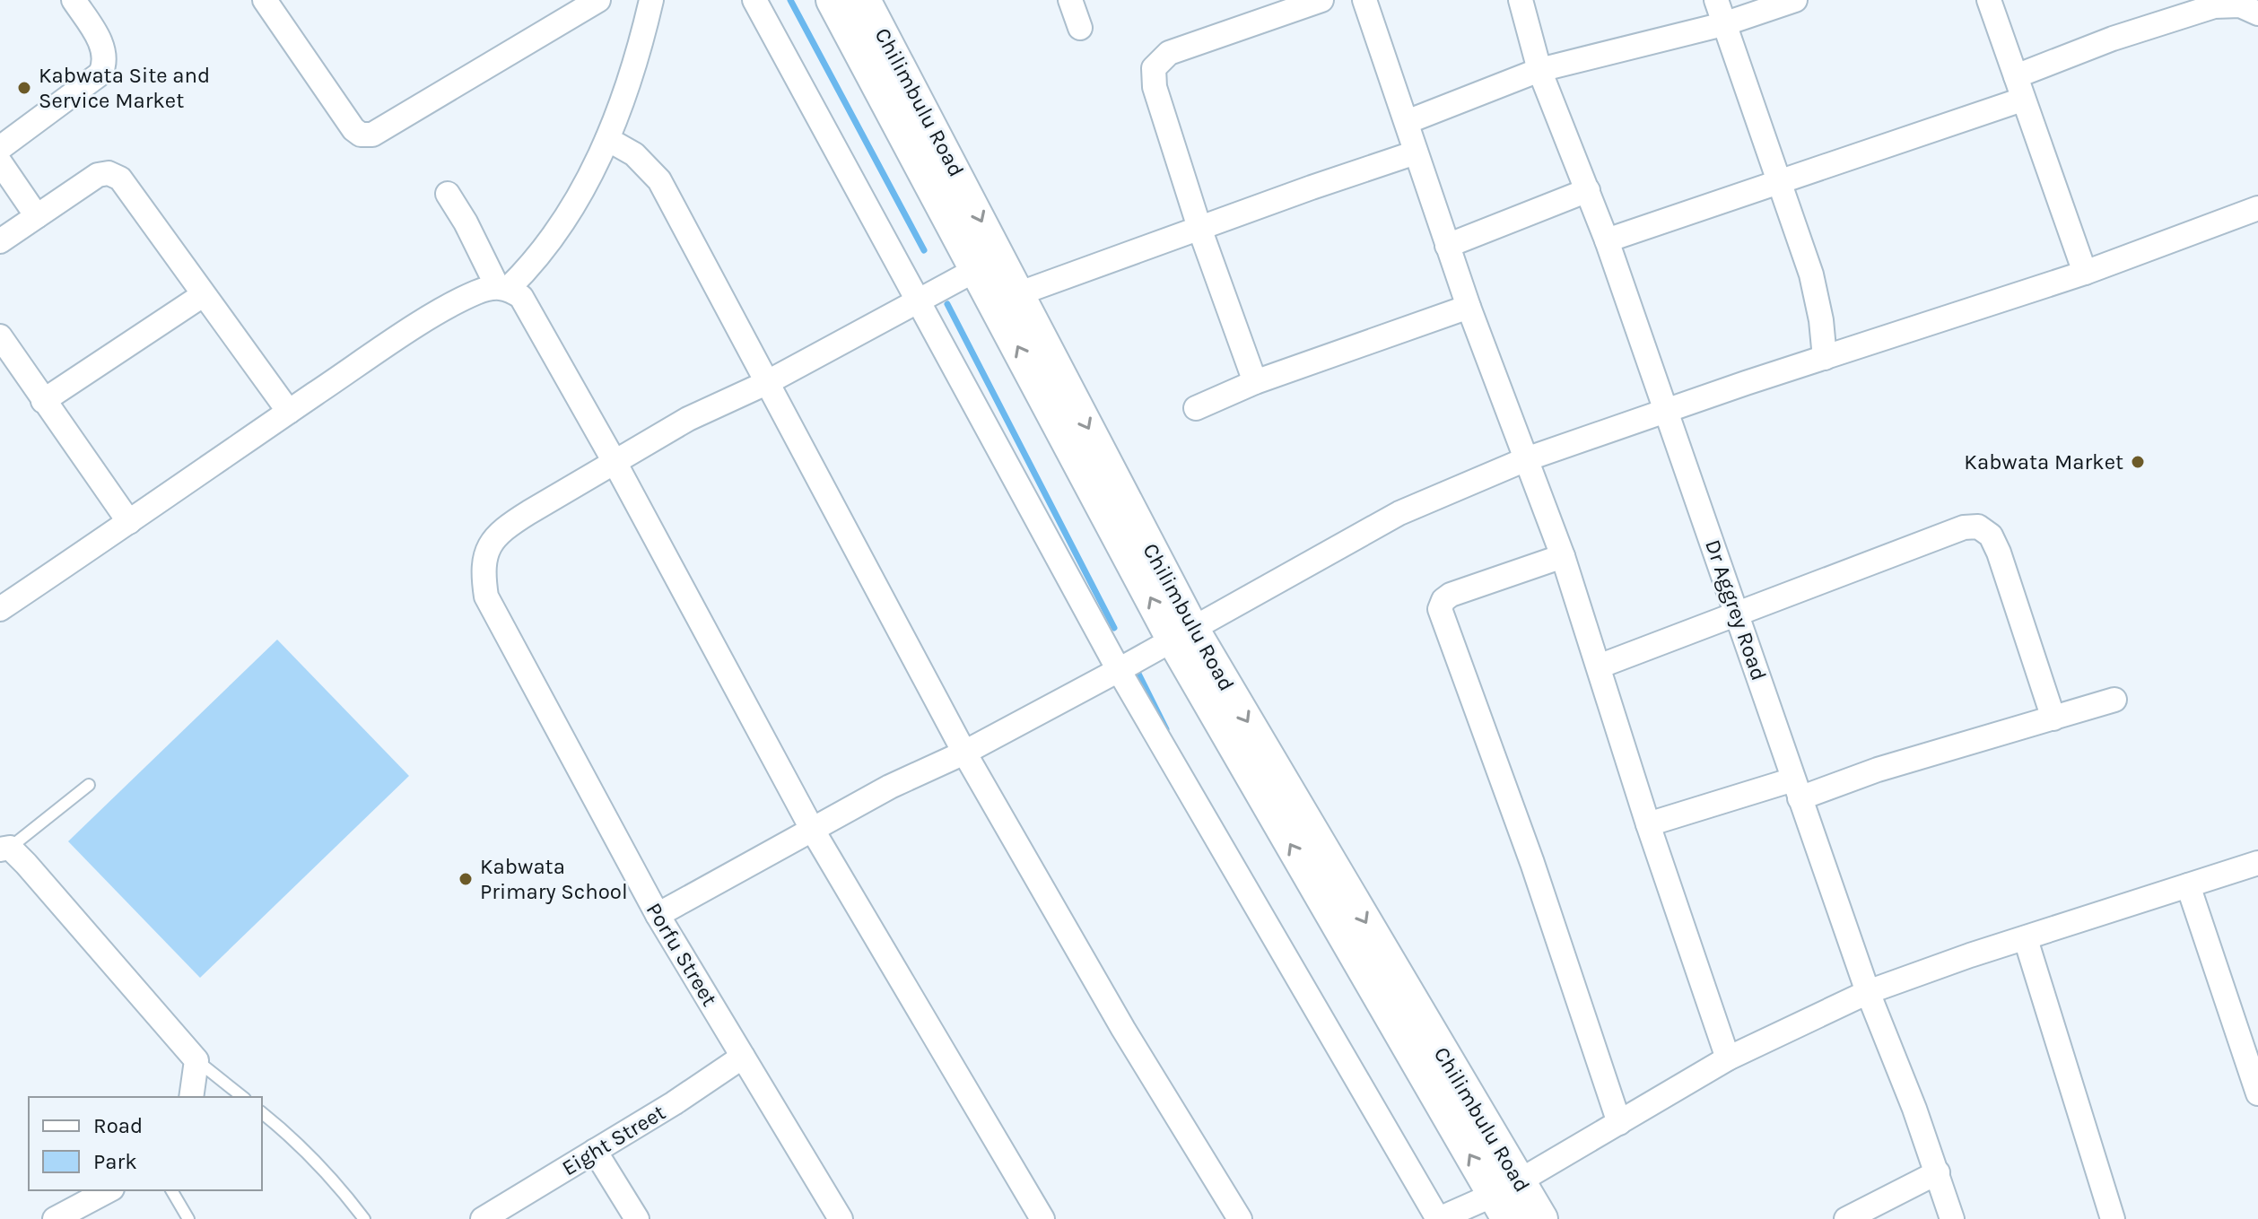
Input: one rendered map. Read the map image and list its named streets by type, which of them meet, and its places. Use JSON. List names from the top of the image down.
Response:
{
  "streets": {
    "main road": ["Chilimbulu Road"],
    "street": ["Dr Aggrey Road", "Porfu Street", "Eight Street"]
  },
  "crossings": [
    ["Porfu Street", "Eight Street"]
  ],
  "places": ["Kabwata Site and Service Market", "Kabwata Market", "Kabwata Primary School"],
  "legend": ["Road", "Park"]
}
